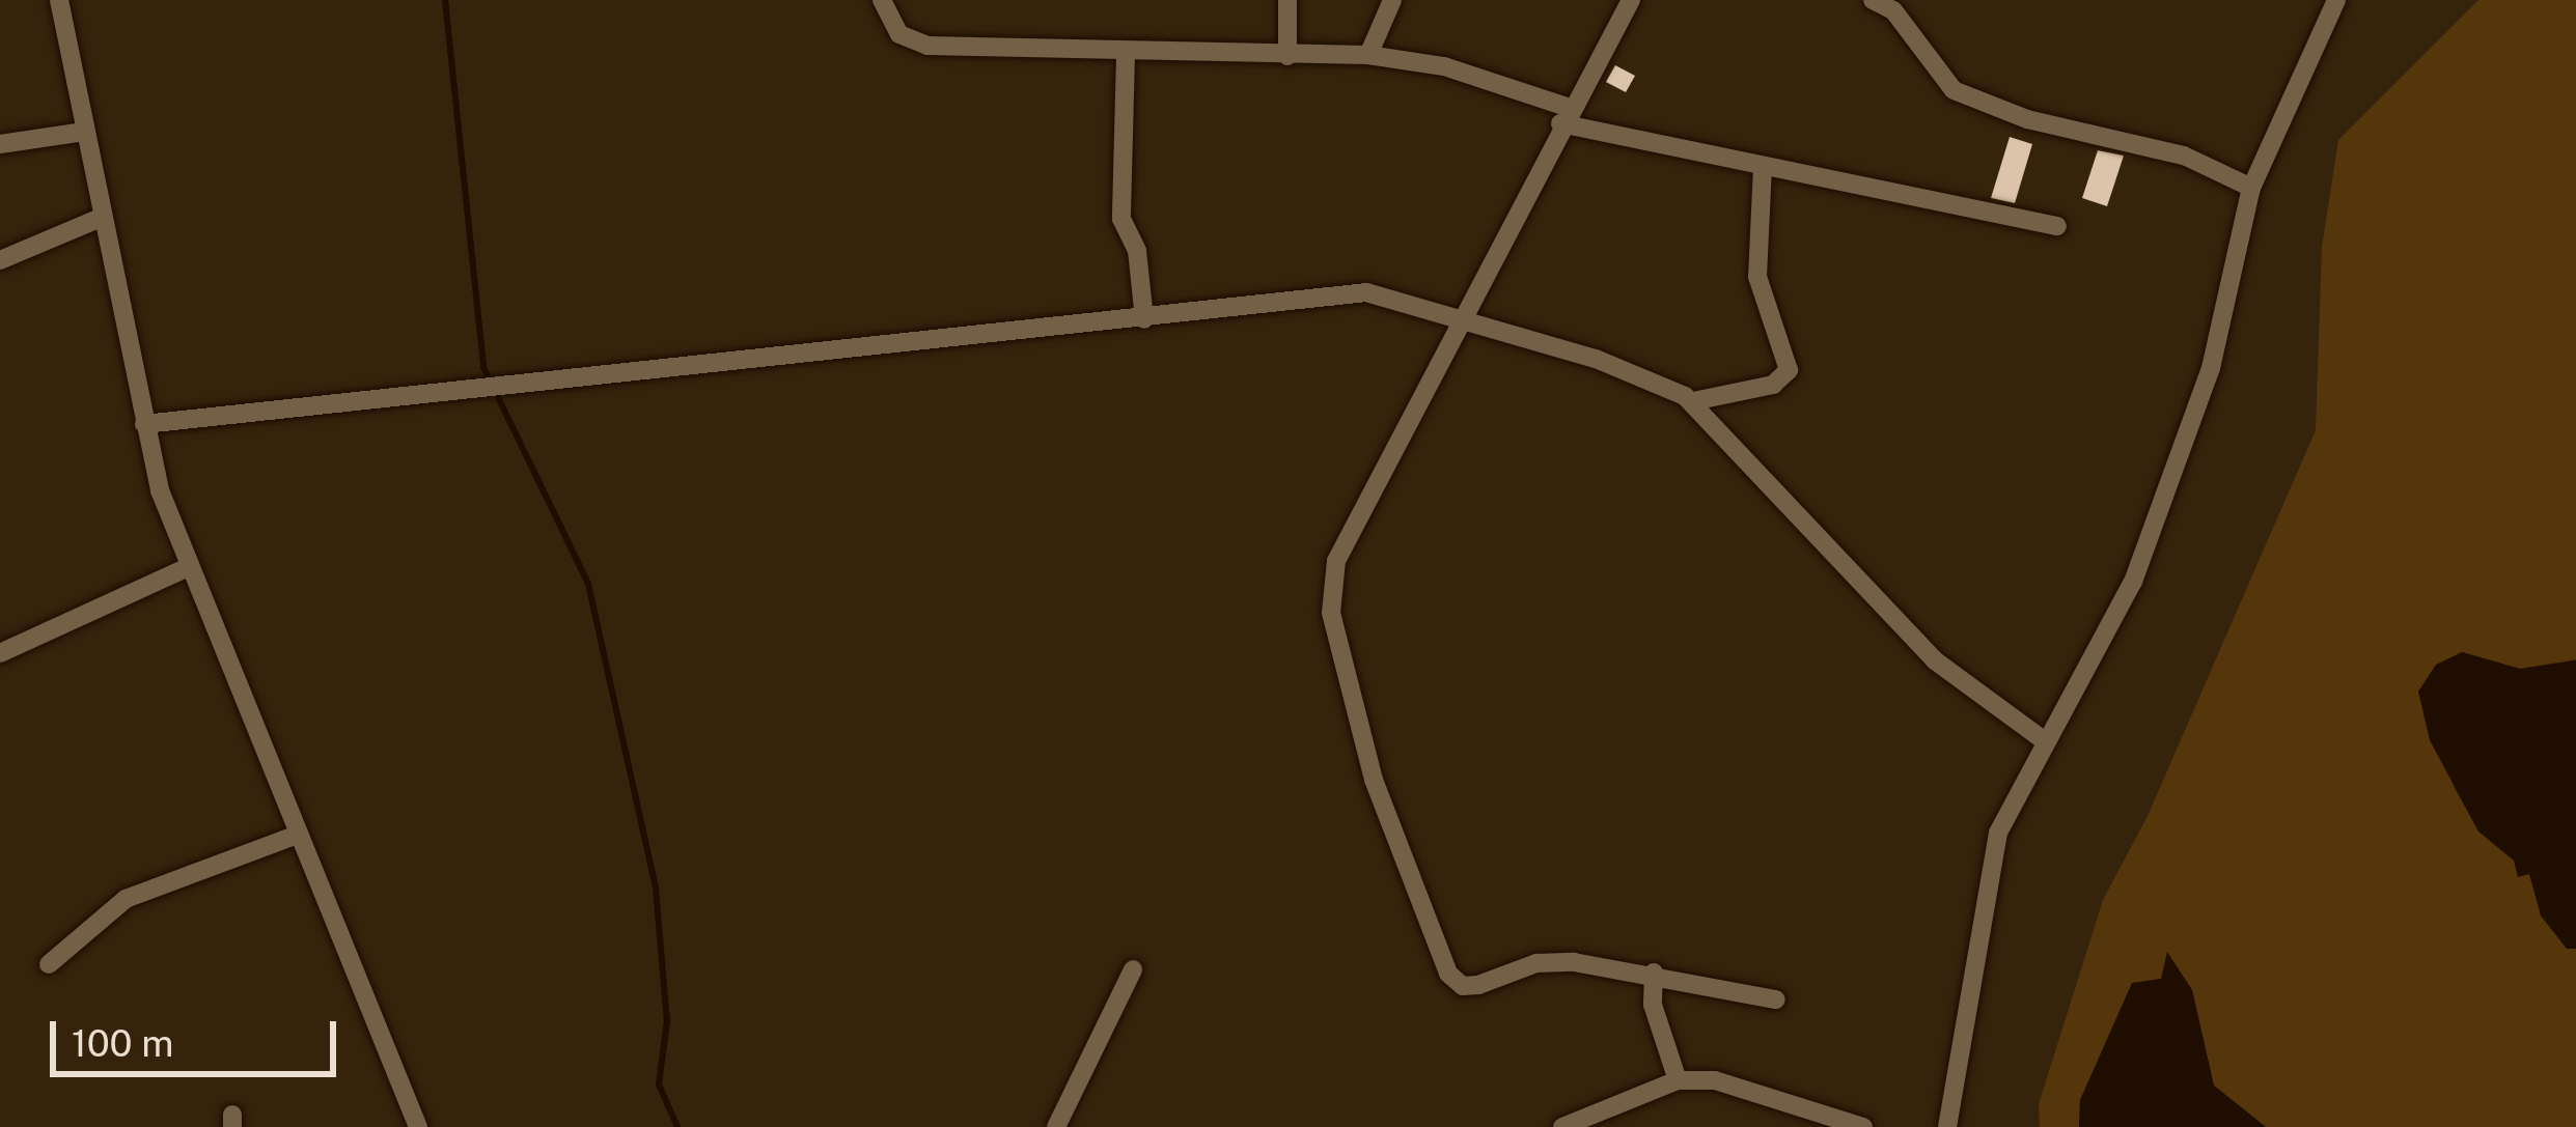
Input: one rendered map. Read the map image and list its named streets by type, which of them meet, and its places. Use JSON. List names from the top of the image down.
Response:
{
  "scale_bar": "100 m"
}
